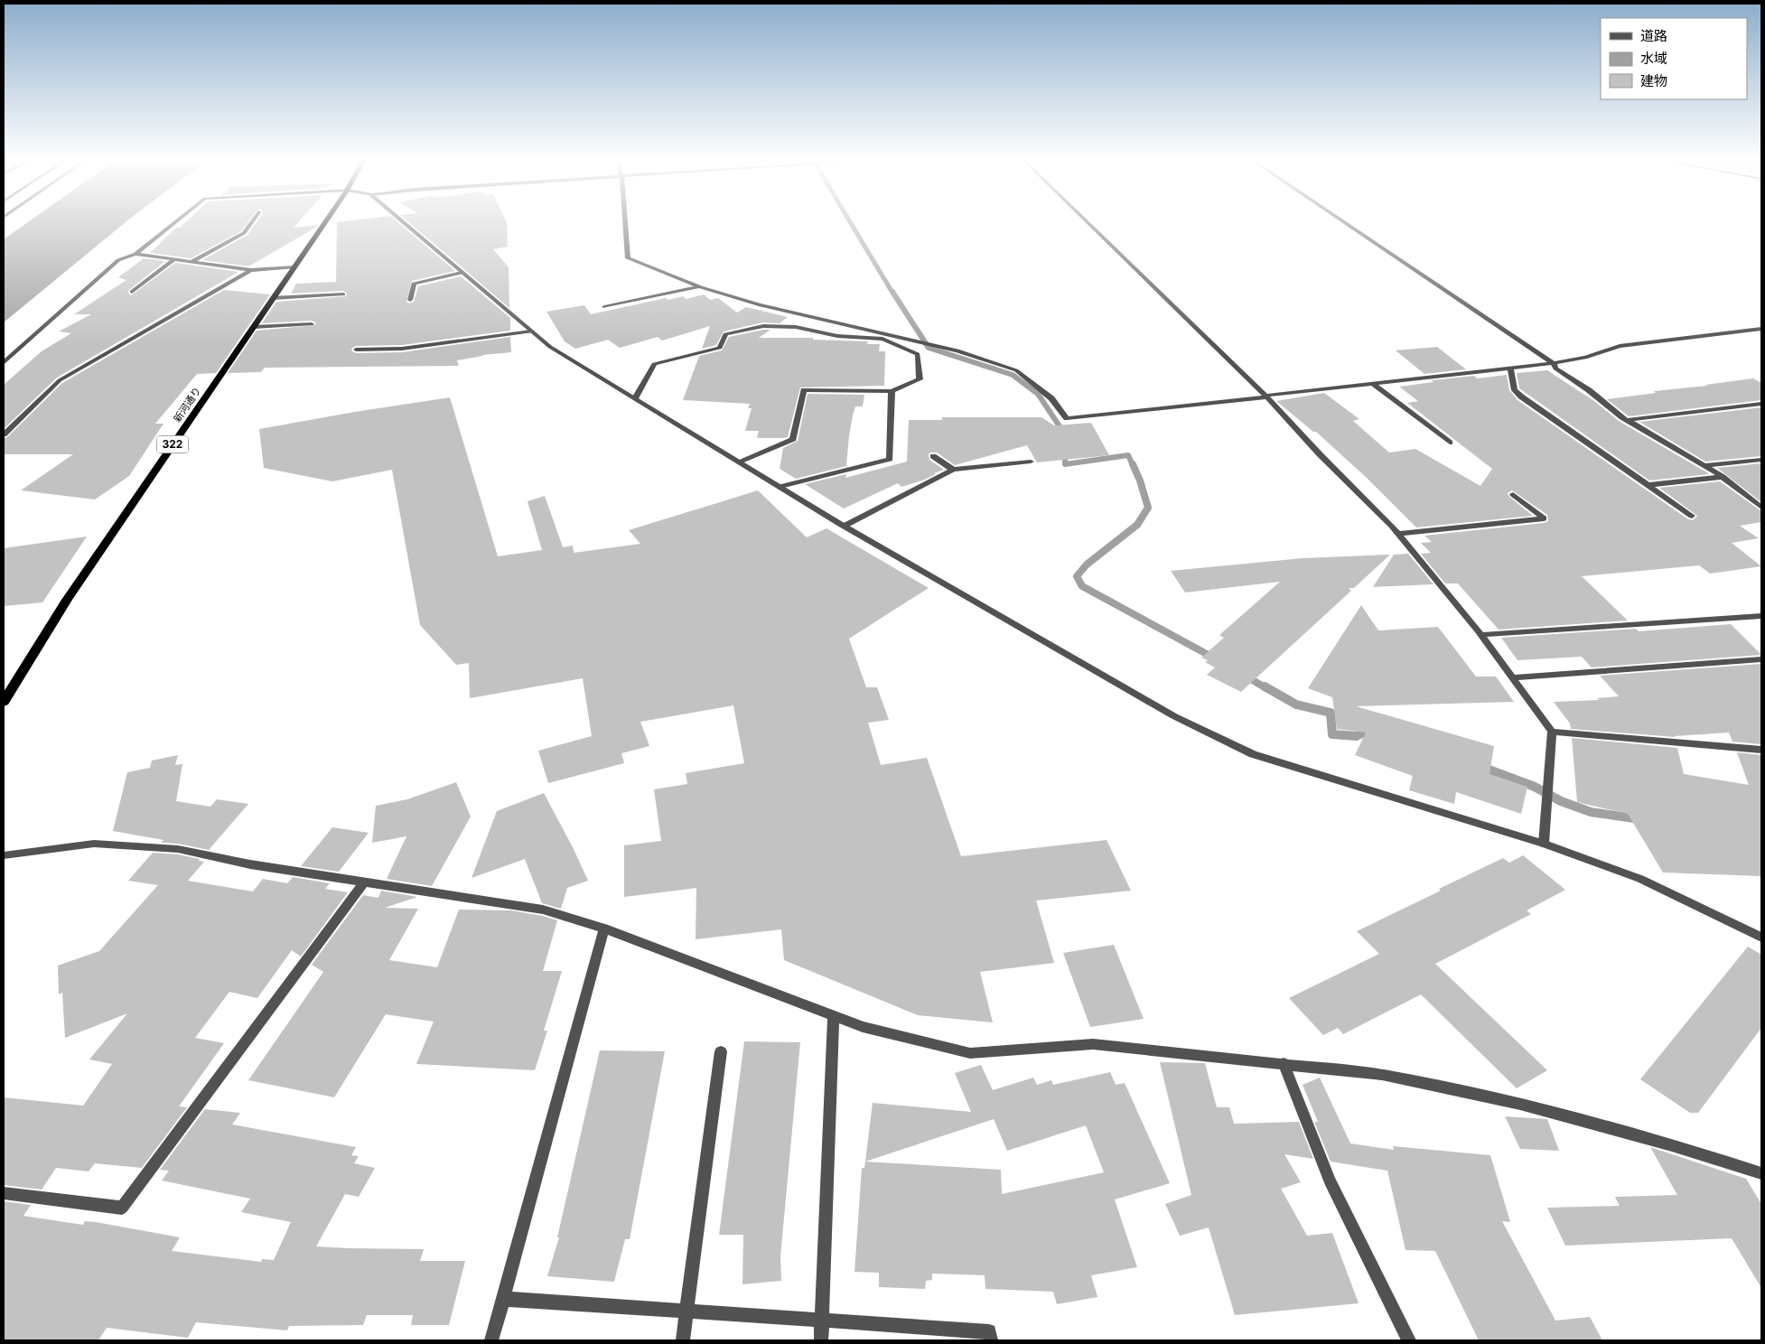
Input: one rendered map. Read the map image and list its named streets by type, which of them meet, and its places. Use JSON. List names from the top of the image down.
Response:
{
  "streets": {
    "highway": ["新河通り", "322"]
  },
  "legend": ["道路", "水域", "建物"]
}
